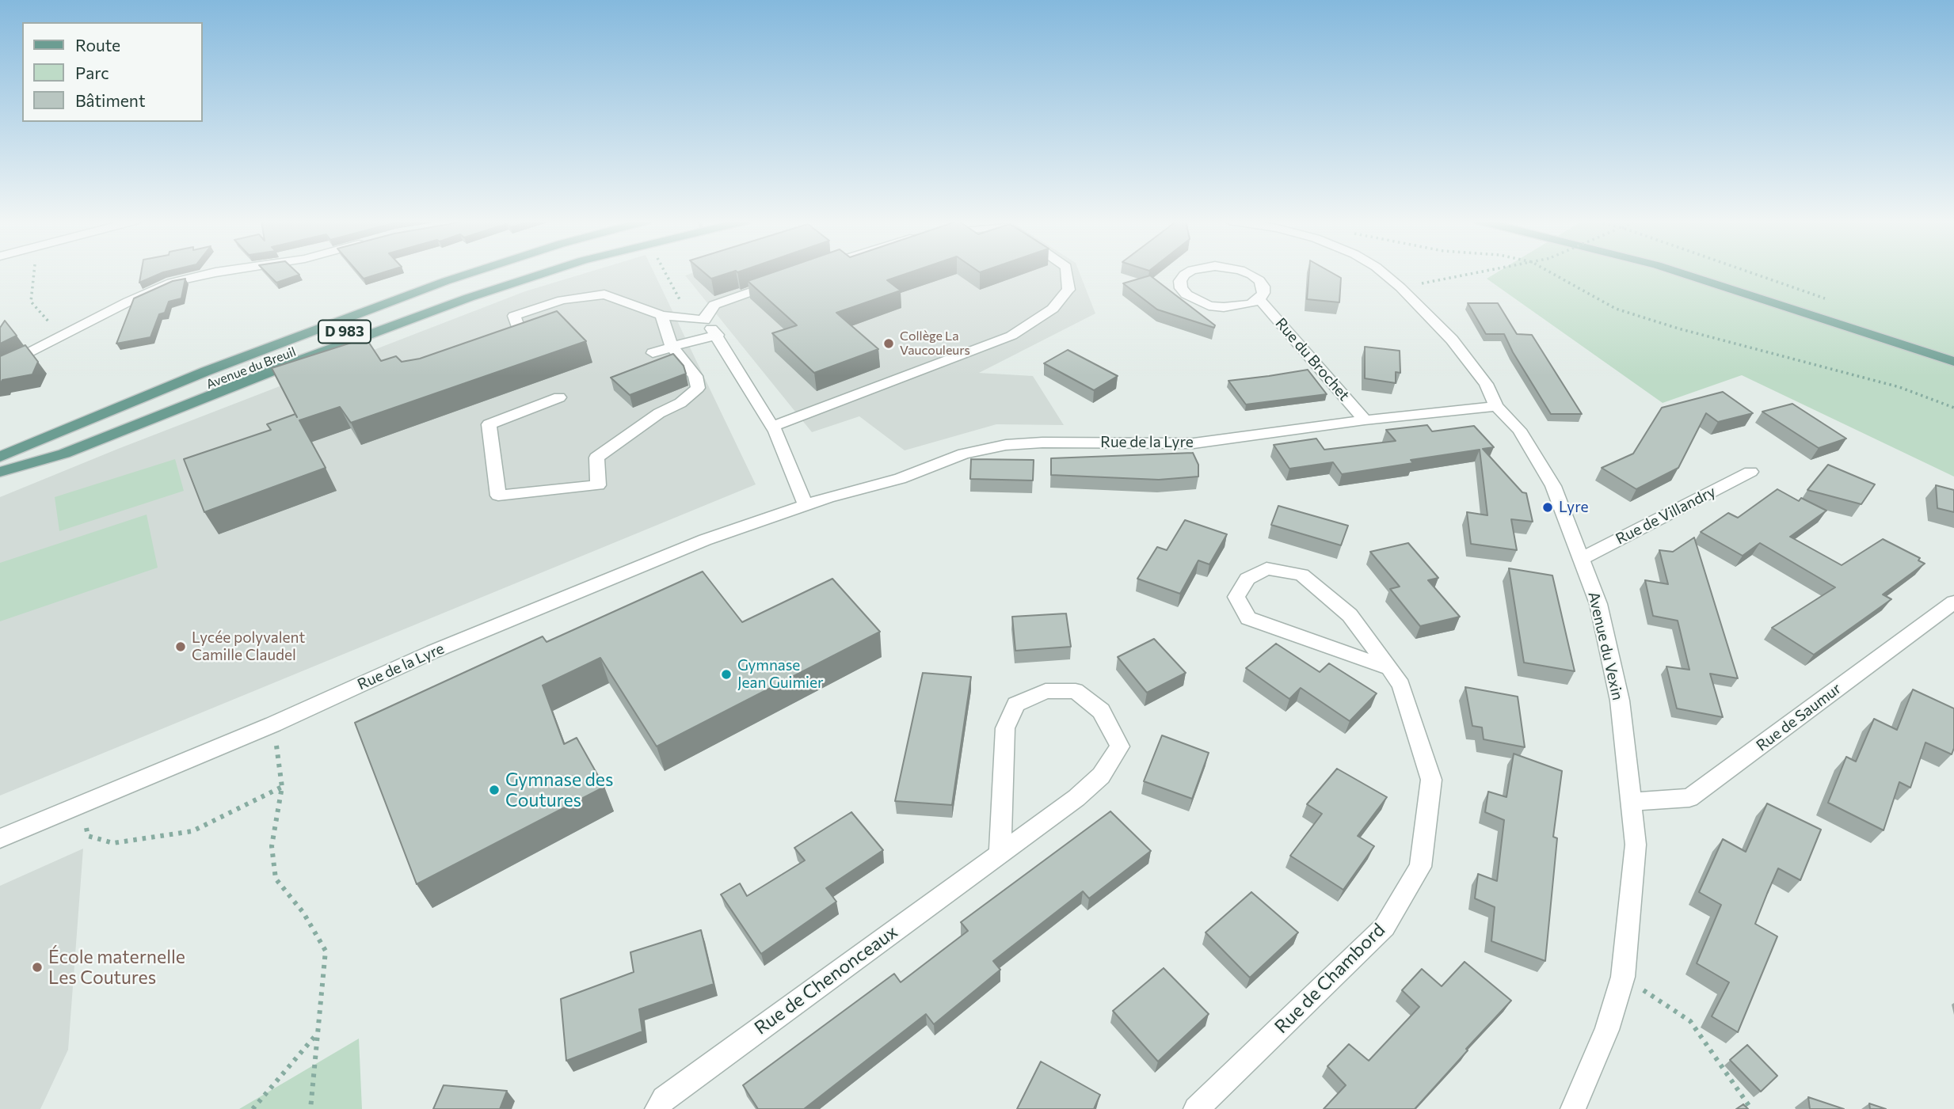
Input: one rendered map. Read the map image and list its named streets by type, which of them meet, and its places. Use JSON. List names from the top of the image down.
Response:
{
  "streets": {
    "main road": ["D 983", "Avenue du Breuil"],
    "street": [
      "Rue du Brochet",
      "Rue de la Lyre",
      "Rue de Villandry",
      "Avenue du Vexin",
      "Rue de Saumur",
      "Rue de Chambord",
      "Rue de Chenonceaux"
    ]
  },
  "crossings": [
    ["Rue du Brochet", "Rue de la Lyre"],
    ["Rue de la Lyre", "Avenue du Vexin"],
    ["Rue de Villandry", "Avenue du Vexin"],
    ["Avenue du Vexin", "Rue de Saumur"]
  ],
  "places": [
    "Collège La Vaucouleurs",
    "Lyre",
    "Lycée polyvalent Camille Claudel",
    "Gymnase Jean Guimier",
    "Gymnase des Coutures",
    "École maternelle Les Coutures"
  ],
  "legend": ["Route", "Parc", "Bâtiment"]
}
